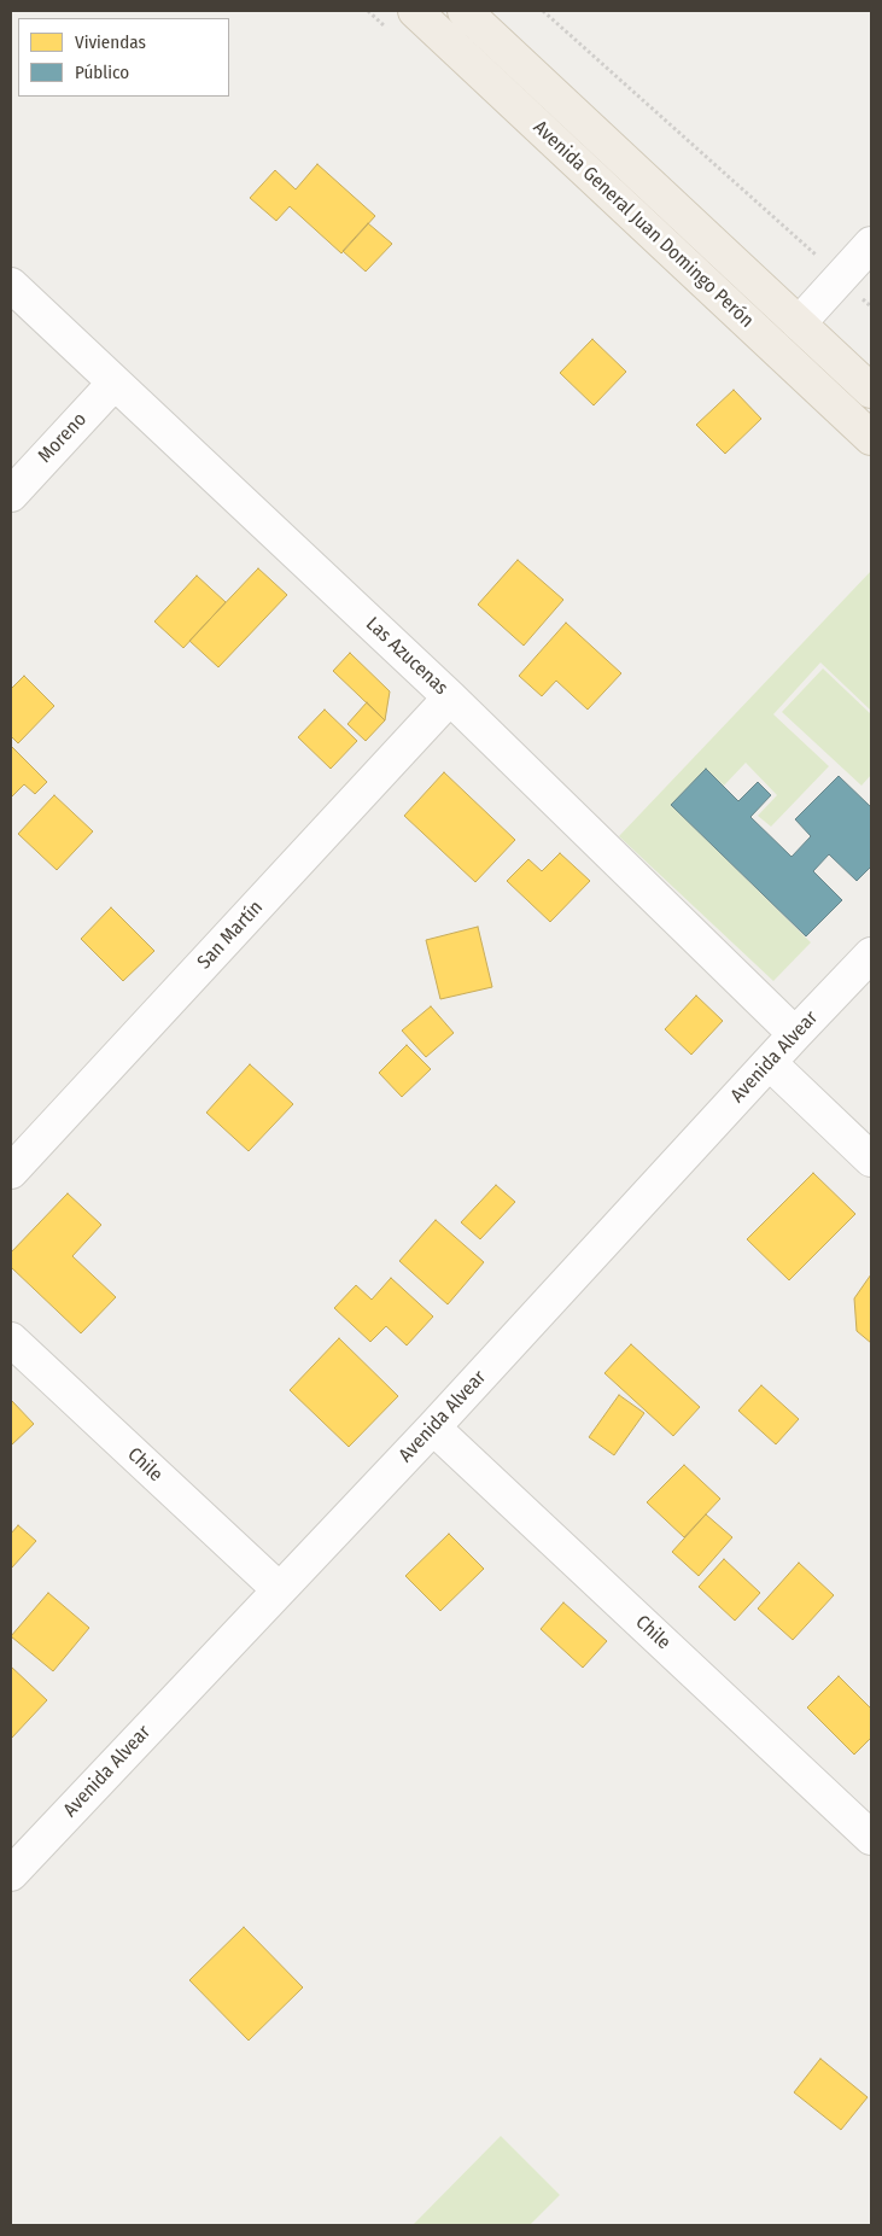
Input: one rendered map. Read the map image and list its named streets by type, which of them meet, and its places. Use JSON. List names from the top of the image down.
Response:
{
  "streets": {
    "main road": ["Avenida General Juan Domingo Perón"],
    "street": [
      "Moreno",
      "Las Azucenas",
      "San Martín",
      "Avenida Alvear",
      "Chile"
    ]
  },
  "crossings": [
    ["Moreno", "Las Azucenas"],
    ["Las Azucenas", "San Martín"],
    ["Las Azucenas", "Avenida Alvear"],
    ["Avenida Alvear", "Chile"]
  ],
  "legend": ["Viviendas", "Público"]
}
